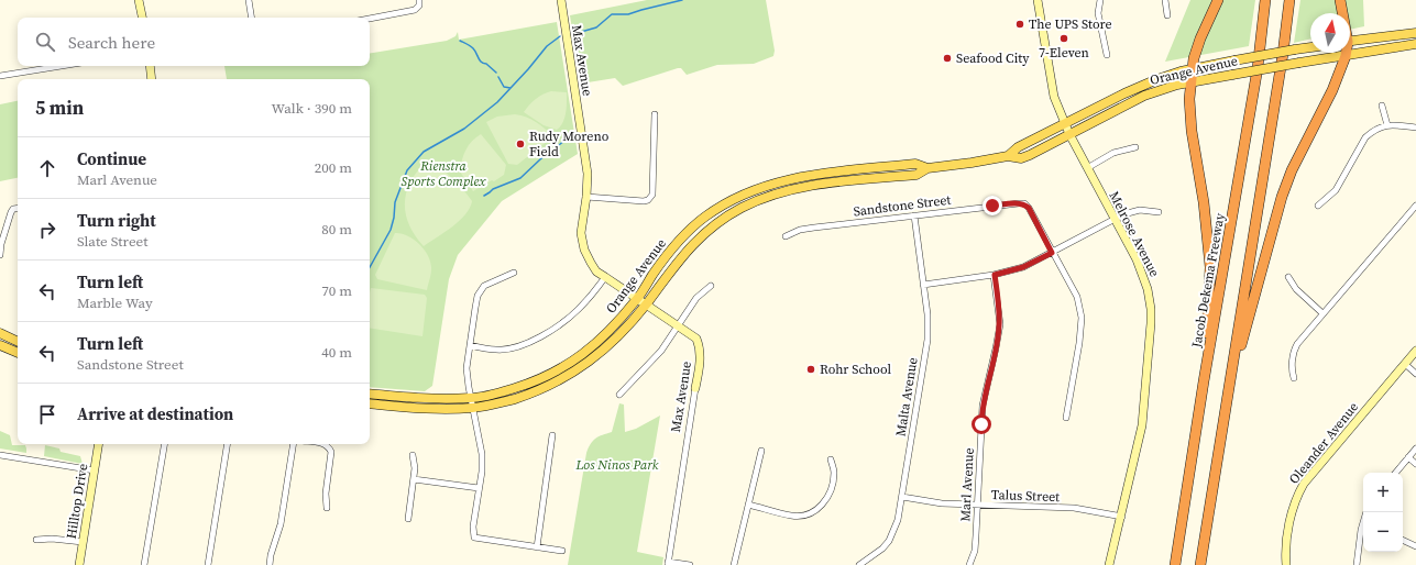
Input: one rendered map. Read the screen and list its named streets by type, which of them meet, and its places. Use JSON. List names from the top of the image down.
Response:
{
  "streets": {
    "highway": ["Jacob Dekema Freeway"],
    "main road": ["Orange Avenue"],
    "street": [
      "Max Avenue",
      "Sandstone Street",
      "Melrose Avenue",
      "Malta Avenue",
      "Oleander Avenue",
      "Marl Avenue",
      "Talus Street",
      "Hilltop Drive"
    ]
  },
  "crossings": [
    ["Max Avenue", "Orange Avenue"],
    ["Orange Avenue", "Melrose Avenue"],
    ["Sandstone Street", "Malta Avenue"],
    ["Melrose Avenue", "Talus Street"],
    ["Malta Avenue", "Talus Street"],
    ["Marl Avenue", "Talus Street"]
  ],
  "parks": ["Rienstra Sports Complex", "Los Ninos Park"],
  "places": [
    "The UPS Store",
    "7-Eleven",
    "Seafood City",
    "Rudy Moreno Field",
    "Rohr School"
  ],
  "north": "top",
  "page": {
    "search": "Search here",
    "heading": ["5 min", "Walk · 390 m"],
    "list": [
      ["Continue", "Marl Avenue", "200 m"],
      ["Turn right", "Slate Street", "80 m"],
      ["Turn left", "Marble Way", "70 m"],
      ["Turn left", "Sandstone Street", "40 m"],
      "Arrive at destination"
    ],
    "map_buttons": ["+", "−"]
  }
}
